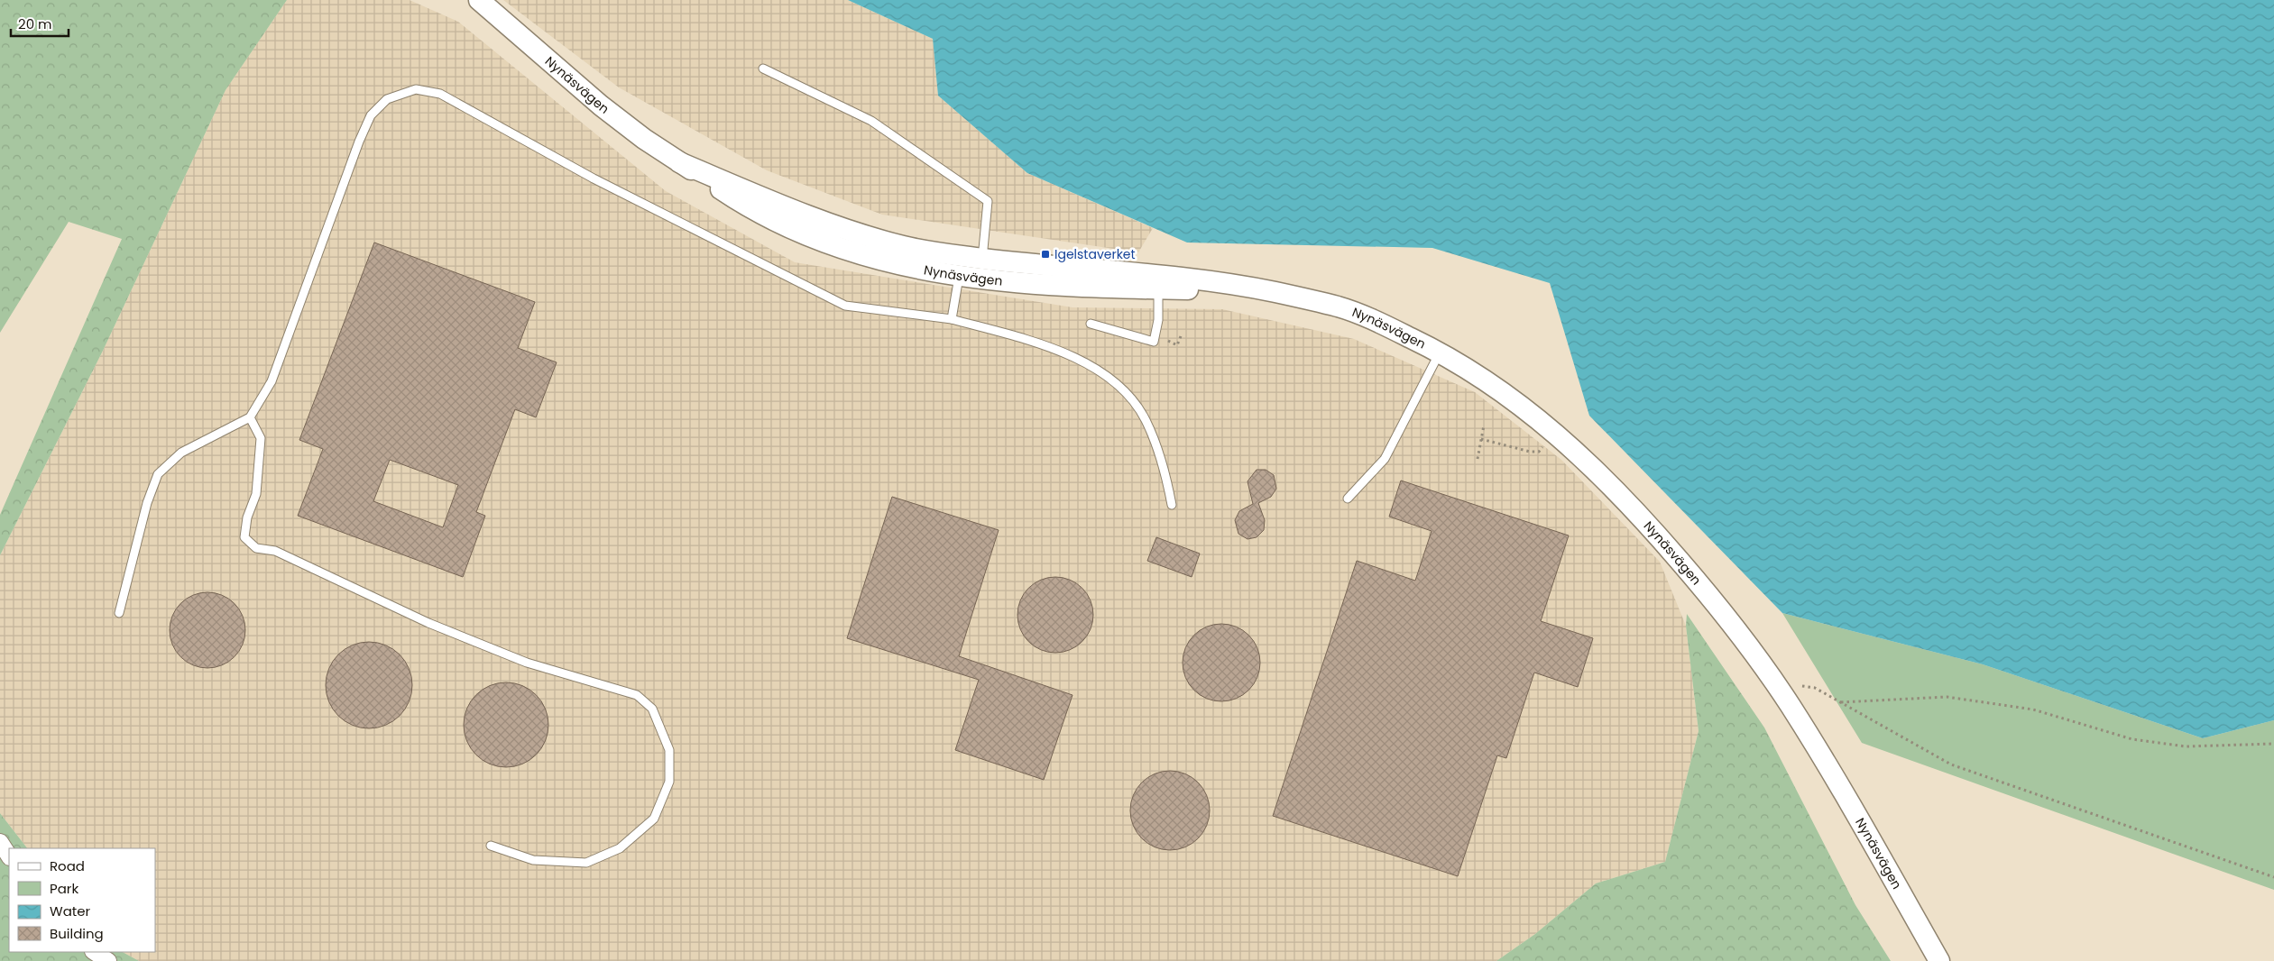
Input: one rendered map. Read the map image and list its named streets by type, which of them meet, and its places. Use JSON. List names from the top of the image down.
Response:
{
  "streets": {
    "street": ["Nynäsvägen"]
  },
  "places": {
    "transit": ["Igelstaverket"]
  },
  "legend": [
    "Road",
    "Park",
    "Water",
    "Building"
  ],
  "scale_bar": "20 m"
}
